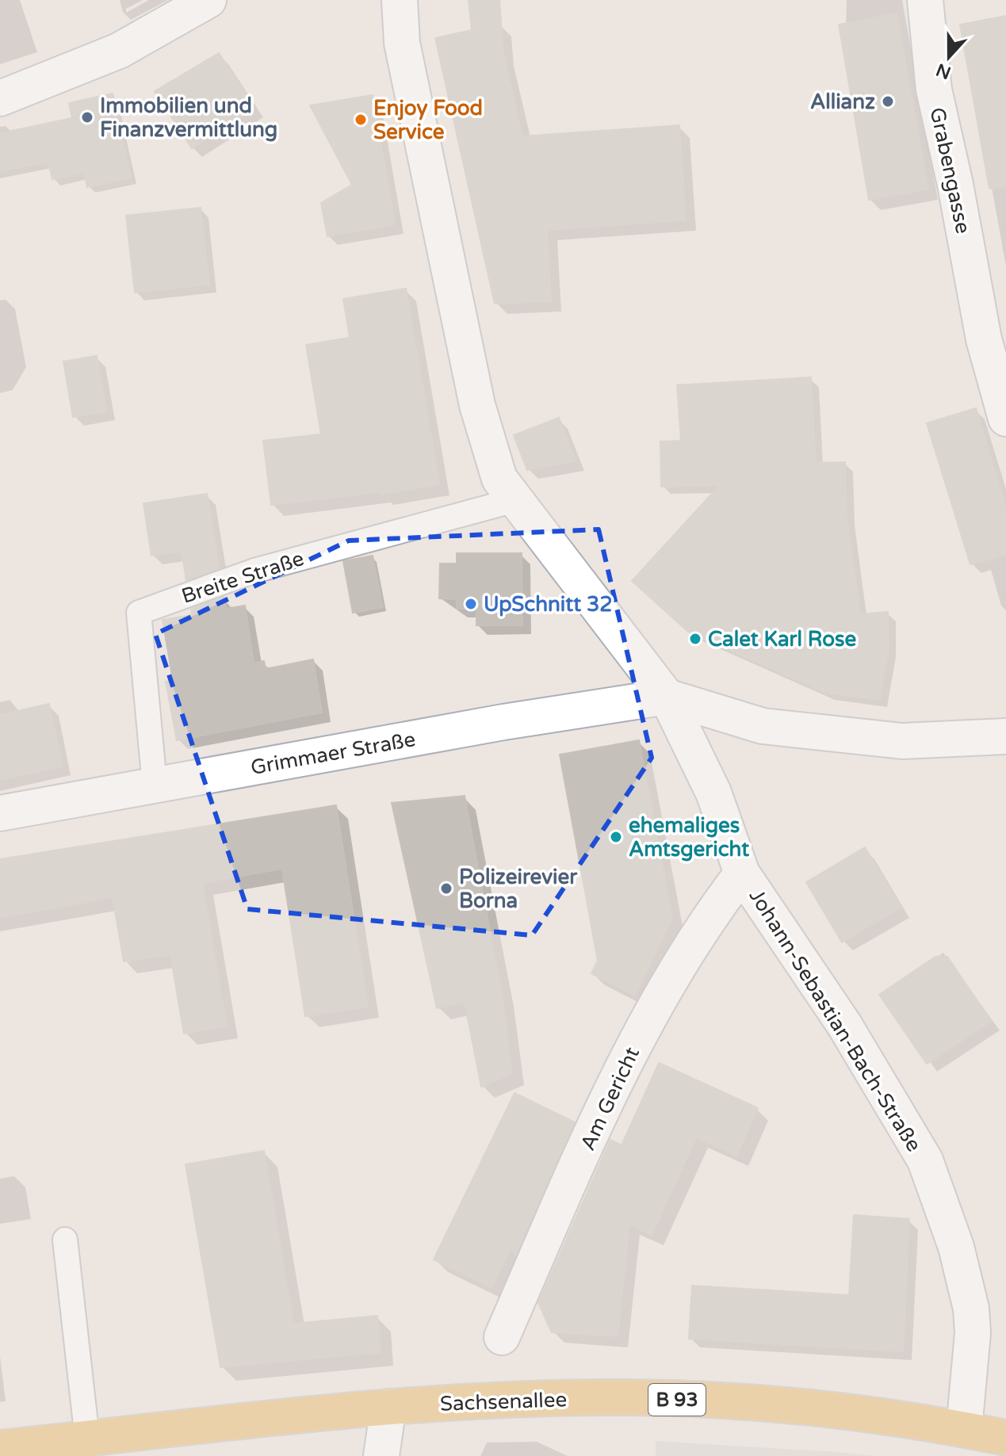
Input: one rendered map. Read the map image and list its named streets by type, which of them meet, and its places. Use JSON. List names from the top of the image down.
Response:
{
  "streets": {
    "main road": ["B 93", "Sachsenallee"],
    "street": [
      "Grabengasse",
      "Grimmaer Straße",
      "Johann-Sebastian-Bach-Straße",
      "Am Gericht"
    ],
    "lane": ["Breite Straße"]
  },
  "crossings": [
    ["Breite Straße", "Grimmaer Straße"],
    ["Grimmaer Straße", "Johann-Sebastian-Bach-Straße"],
    ["Johann-Sebastian-Bach-Straße", "Am Gericht"],
    ["Johann-Sebastian-Bach-Straße", "Sachsenallee"]
  ],
  "places": [
    "Allianz",
    "Immobilien und Finanzvermittlung",
    "Enjoy Food Service",
    "UpSchnitt 32",
    "Calet Karl Rose",
    "ehemaliges Amtsgericht",
    "Polizeirevier Borna"
  ],
  "north": "bottom"
}
